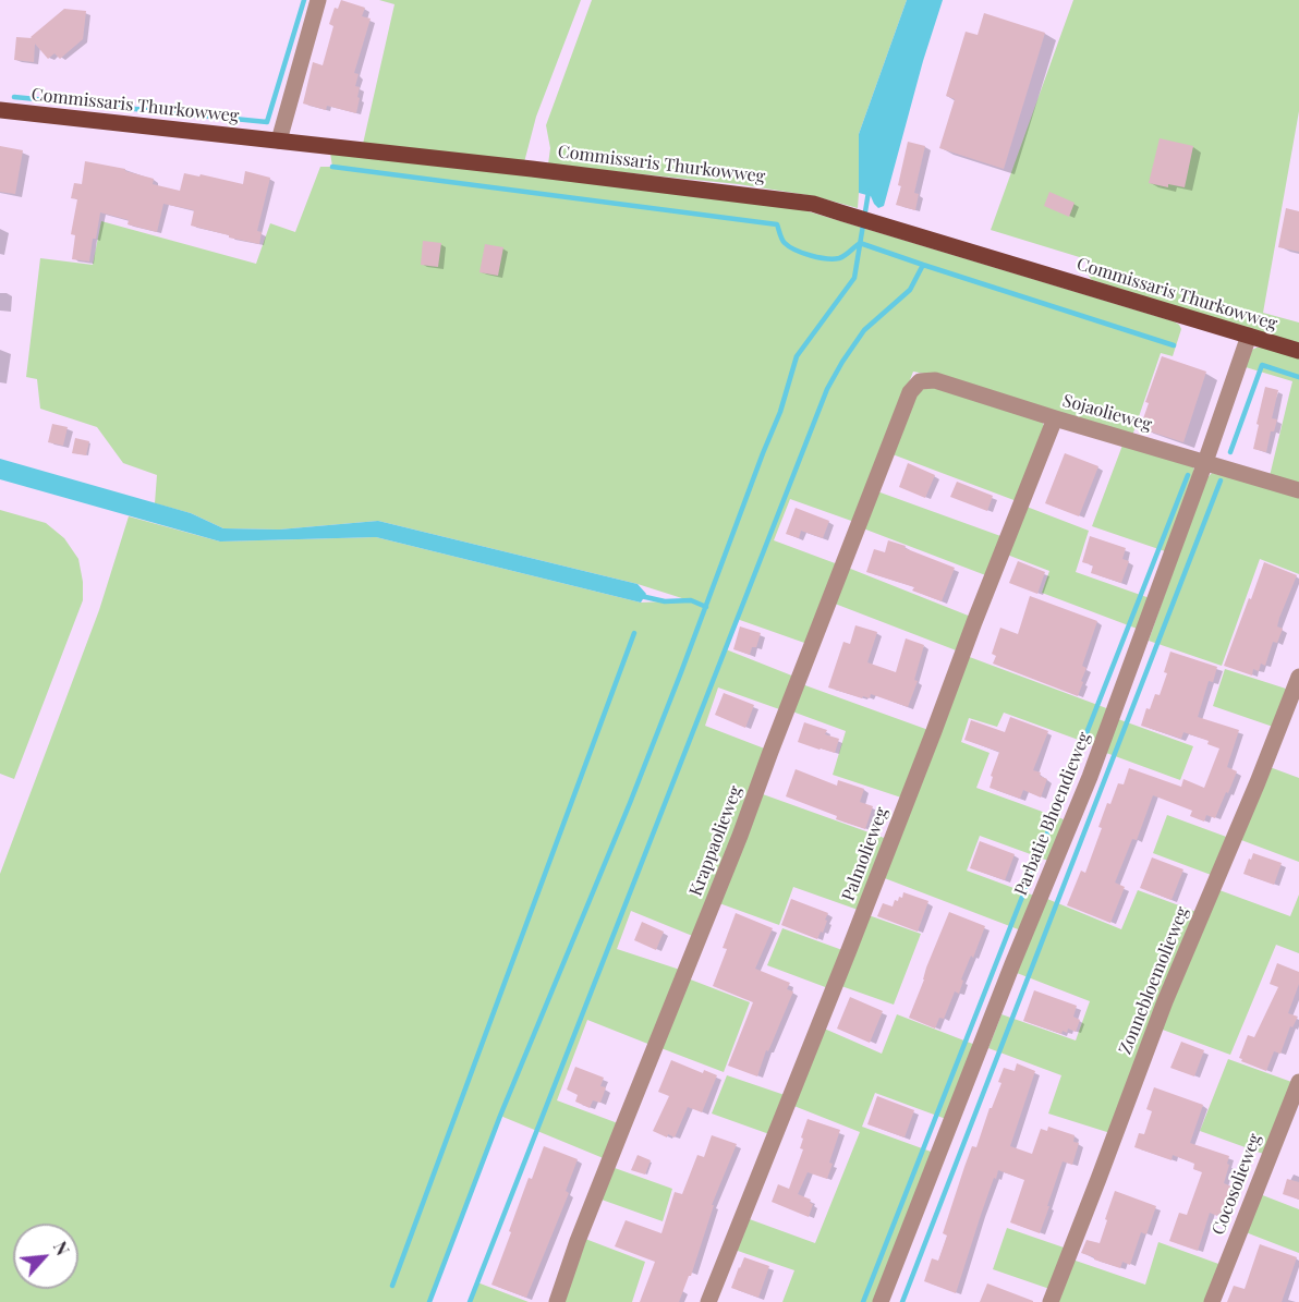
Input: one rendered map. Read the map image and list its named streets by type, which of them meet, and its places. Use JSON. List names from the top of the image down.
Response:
{
  "streets": {
    "main road": ["Commissaris Thurkowweg"],
    "street": [
      "Sojaolieweg",
      "Parbatie Bhoendieweg",
      "Krappaolieweg",
      "Palmolieweg",
      "Zonnebloemolieweg",
      "Cocosolieweg"
    ]
  },
  "crossings": [
    ["Commissaris Thurkowweg", "Parbatie Bhoendieweg"],
    ["Sojaolieweg", "Parbatie Bhoendieweg"],
    ["Sojaolieweg", "Krappaolieweg"],
    ["Sojaolieweg", "Palmolieweg"]
  ],
  "north": "top right"
}
